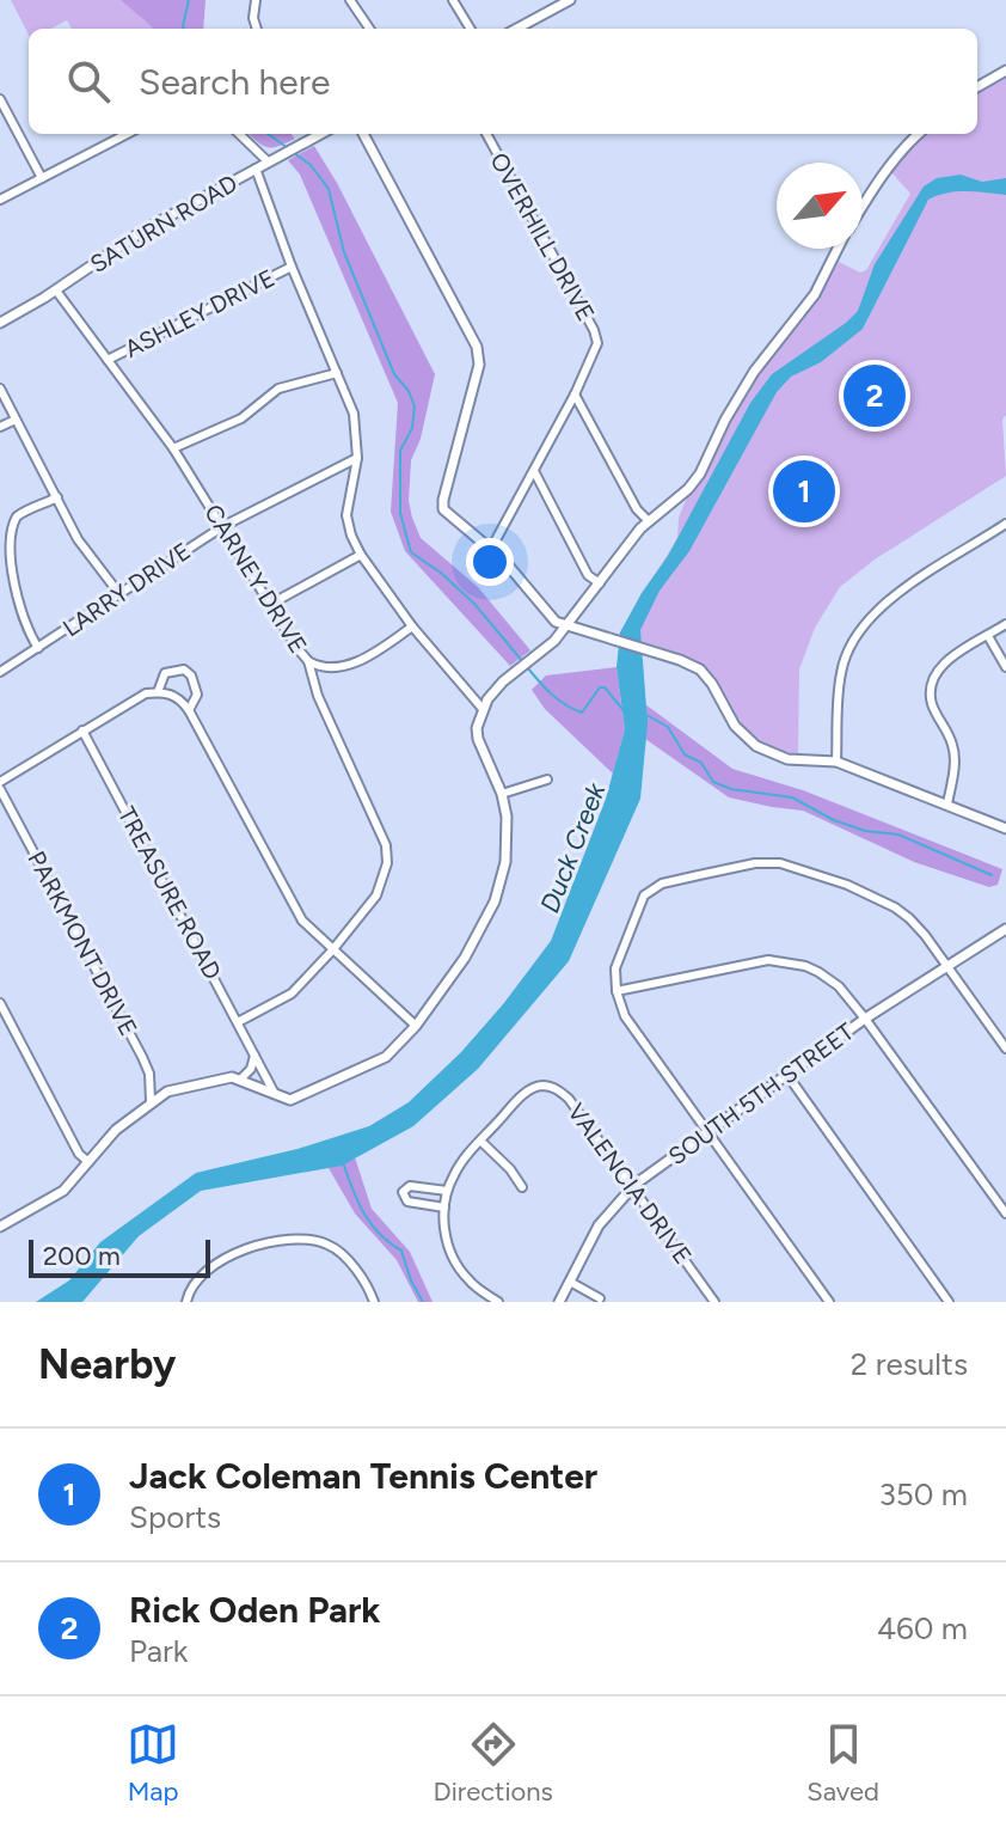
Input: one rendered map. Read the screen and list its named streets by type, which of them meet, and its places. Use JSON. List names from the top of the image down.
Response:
{
  "streets": {
    "street": [
      "SATURN ROAD",
      "OVERHILL DRIVE",
      "ASHLEY DRIVE",
      "CARNEY DRIVE",
      "LARRY DRIVE",
      "TREASURE ROAD",
      "PARKMONT DRIVE",
      "SOUTH 5TH STREET",
      "VALENCIA DRIVE"
    ]
  },
  "crossings": [
    ["SATURN ROAD", "CARNEY DRIVE"],
    ["ASHLEY DRIVE", "CARNEY DRIVE"],
    ["CARNEY DRIVE", "LARRY DRIVE"],
    ["SOUTH 5TH STREET", "VALENCIA DRIVE"]
  ],
  "water": ["Duck Creek"],
  "scale_bar": "200 m",
  "north": "top right",
  "page": {
    "search": "Search here",
    "pins": ["2", "1"],
    "scale": "200 m",
    "heading": ["Nearby", "2 results"],
    "list": [
      {
        "mark": "1",
        "name": "Jack Coleman Tennis Center",
        "note": "Sports",
        "value": "350 m"
      },
      {
        "mark": "2",
        "name": "Rick Oden Park",
        "note": "Park",
        "value": "460 m"
      }
    ],
    "nav": ["Map", "Directions", "Saved"]
  }
}
